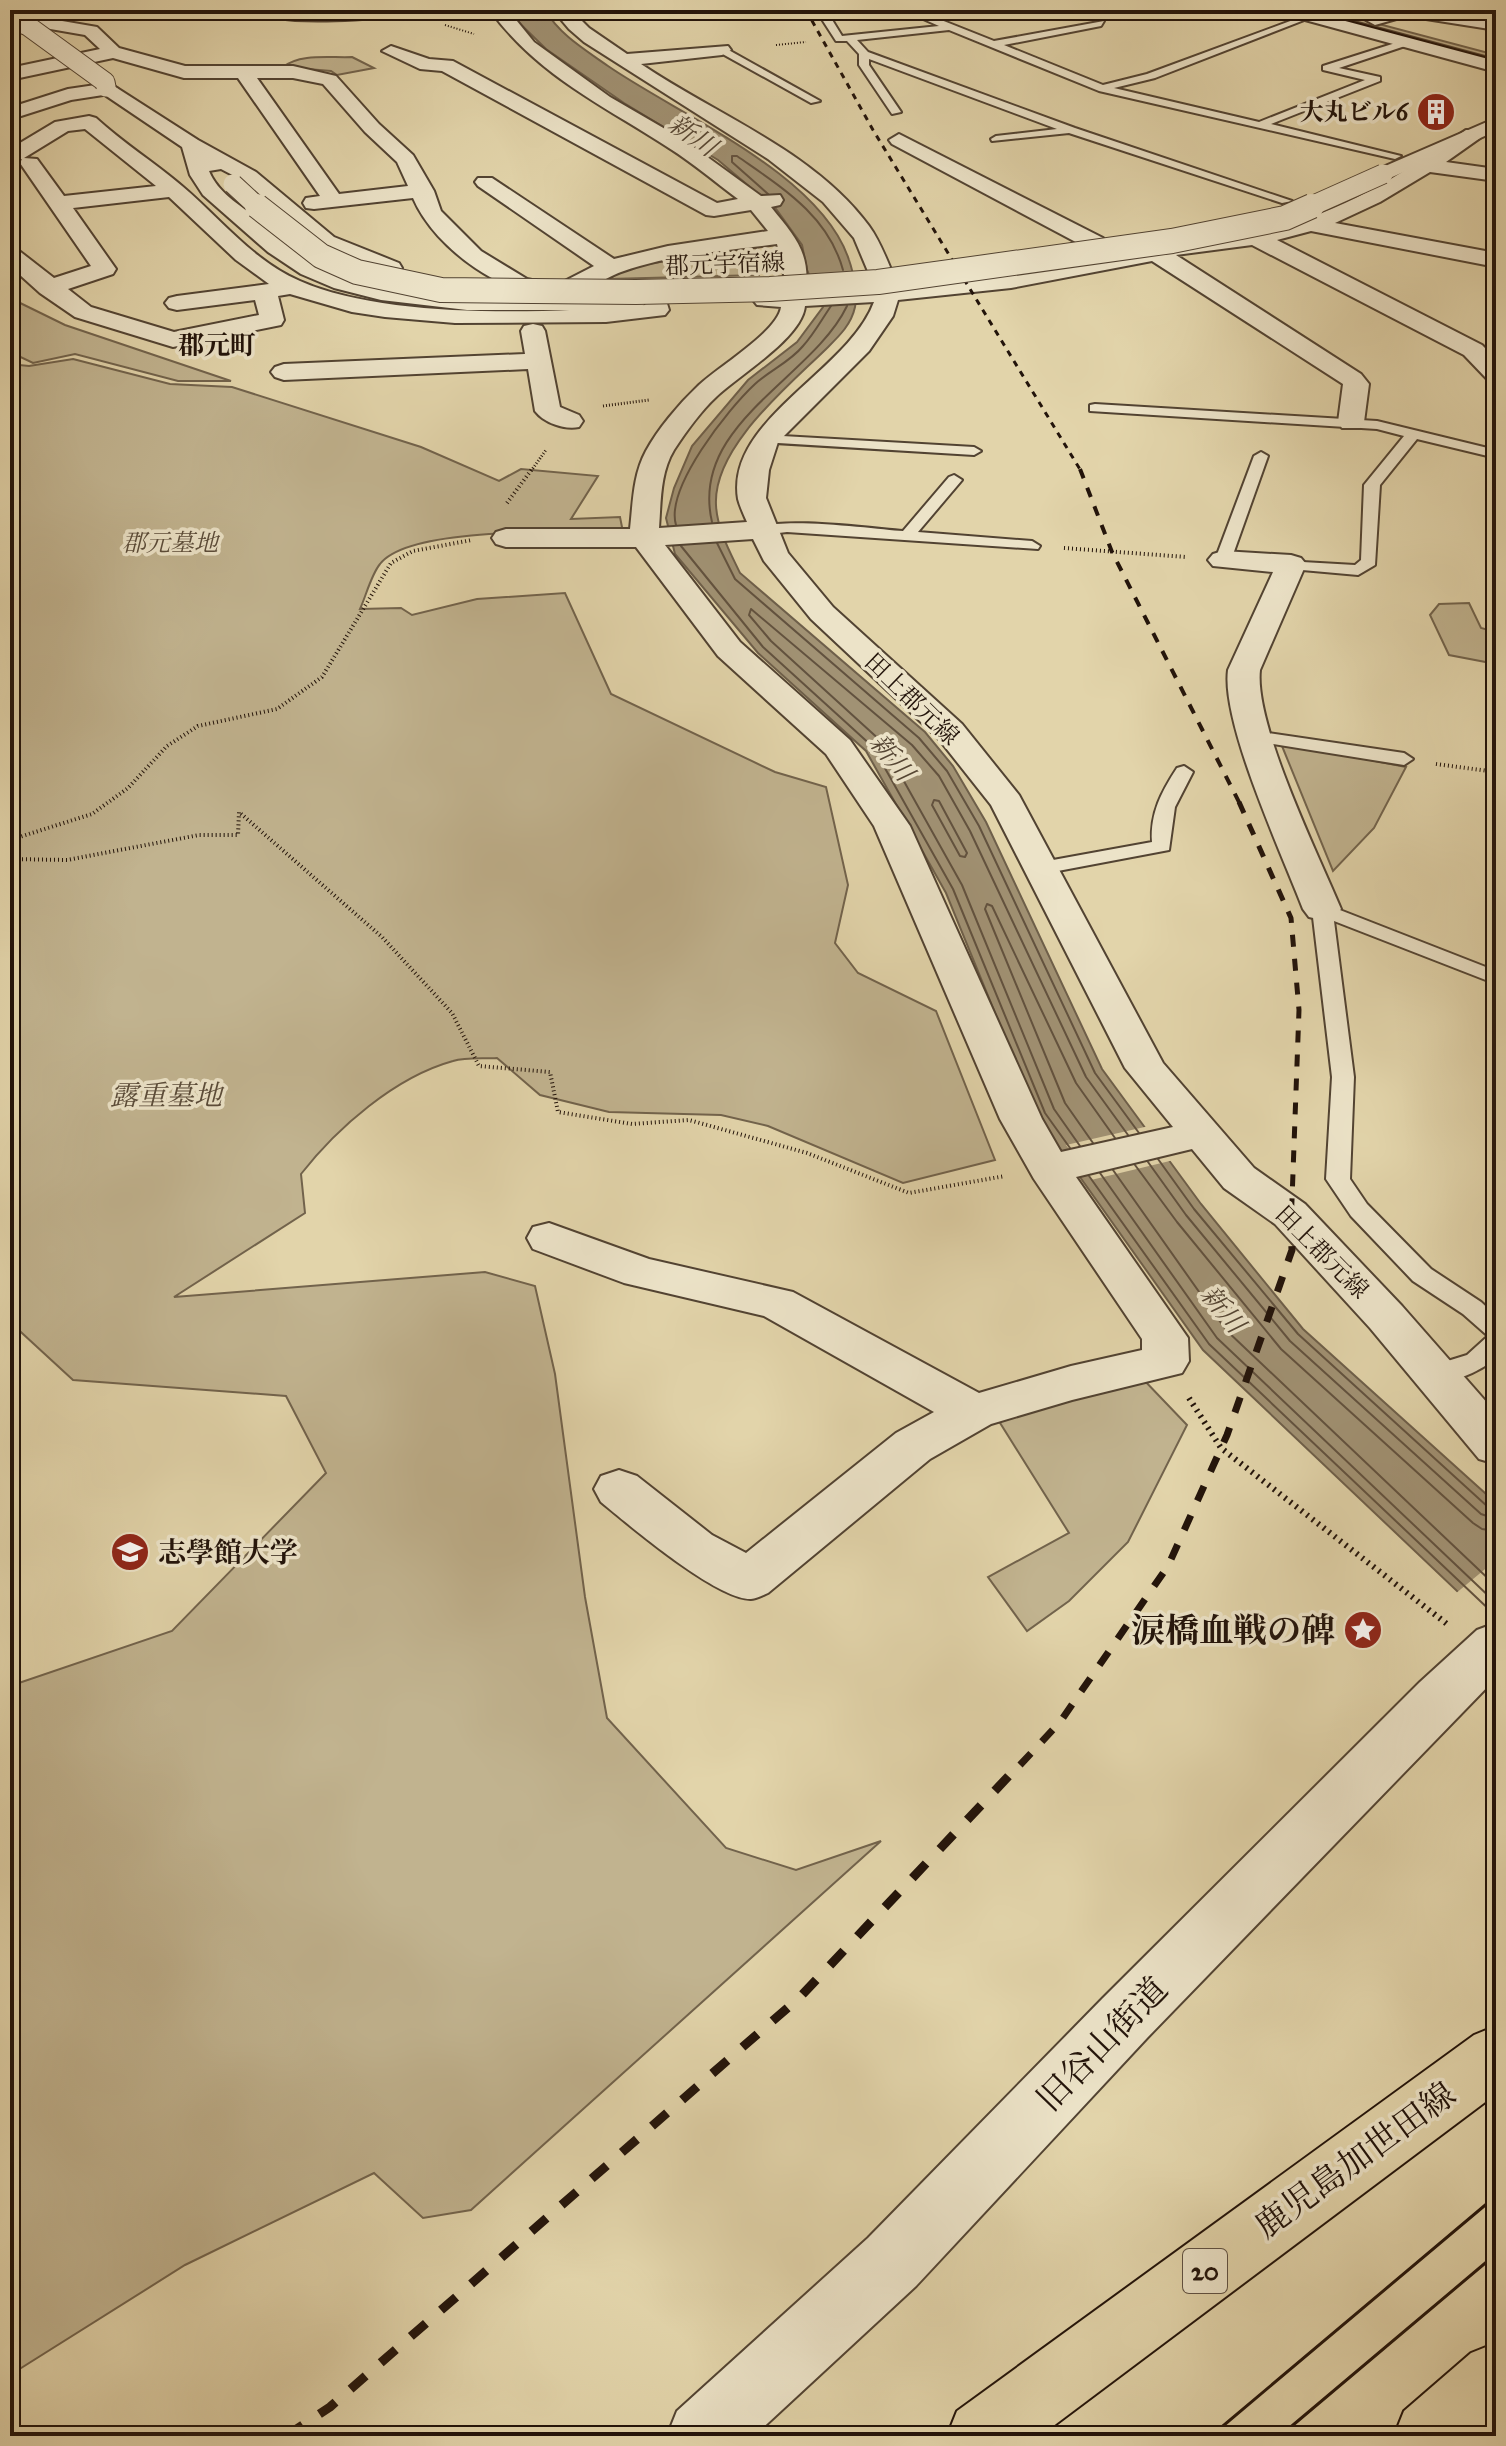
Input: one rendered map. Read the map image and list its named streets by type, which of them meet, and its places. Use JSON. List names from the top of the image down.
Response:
{
  "streets": {
    "main road": ["鹿児島加世田線", "20"],
    "street": ["郡元宇宿線", "田上郡元線", "旧谷山街道"]
  },
  "districts": ["郡元町"],
  "water": ["新川"],
  "parks": ["郡元墓地", "露重墓地"],
  "places": {
    "building": ["大丸ビル6"],
    "school or university": ["志學館大学"],
    "place": ["涙橋血戦の碑"]
  }
}
